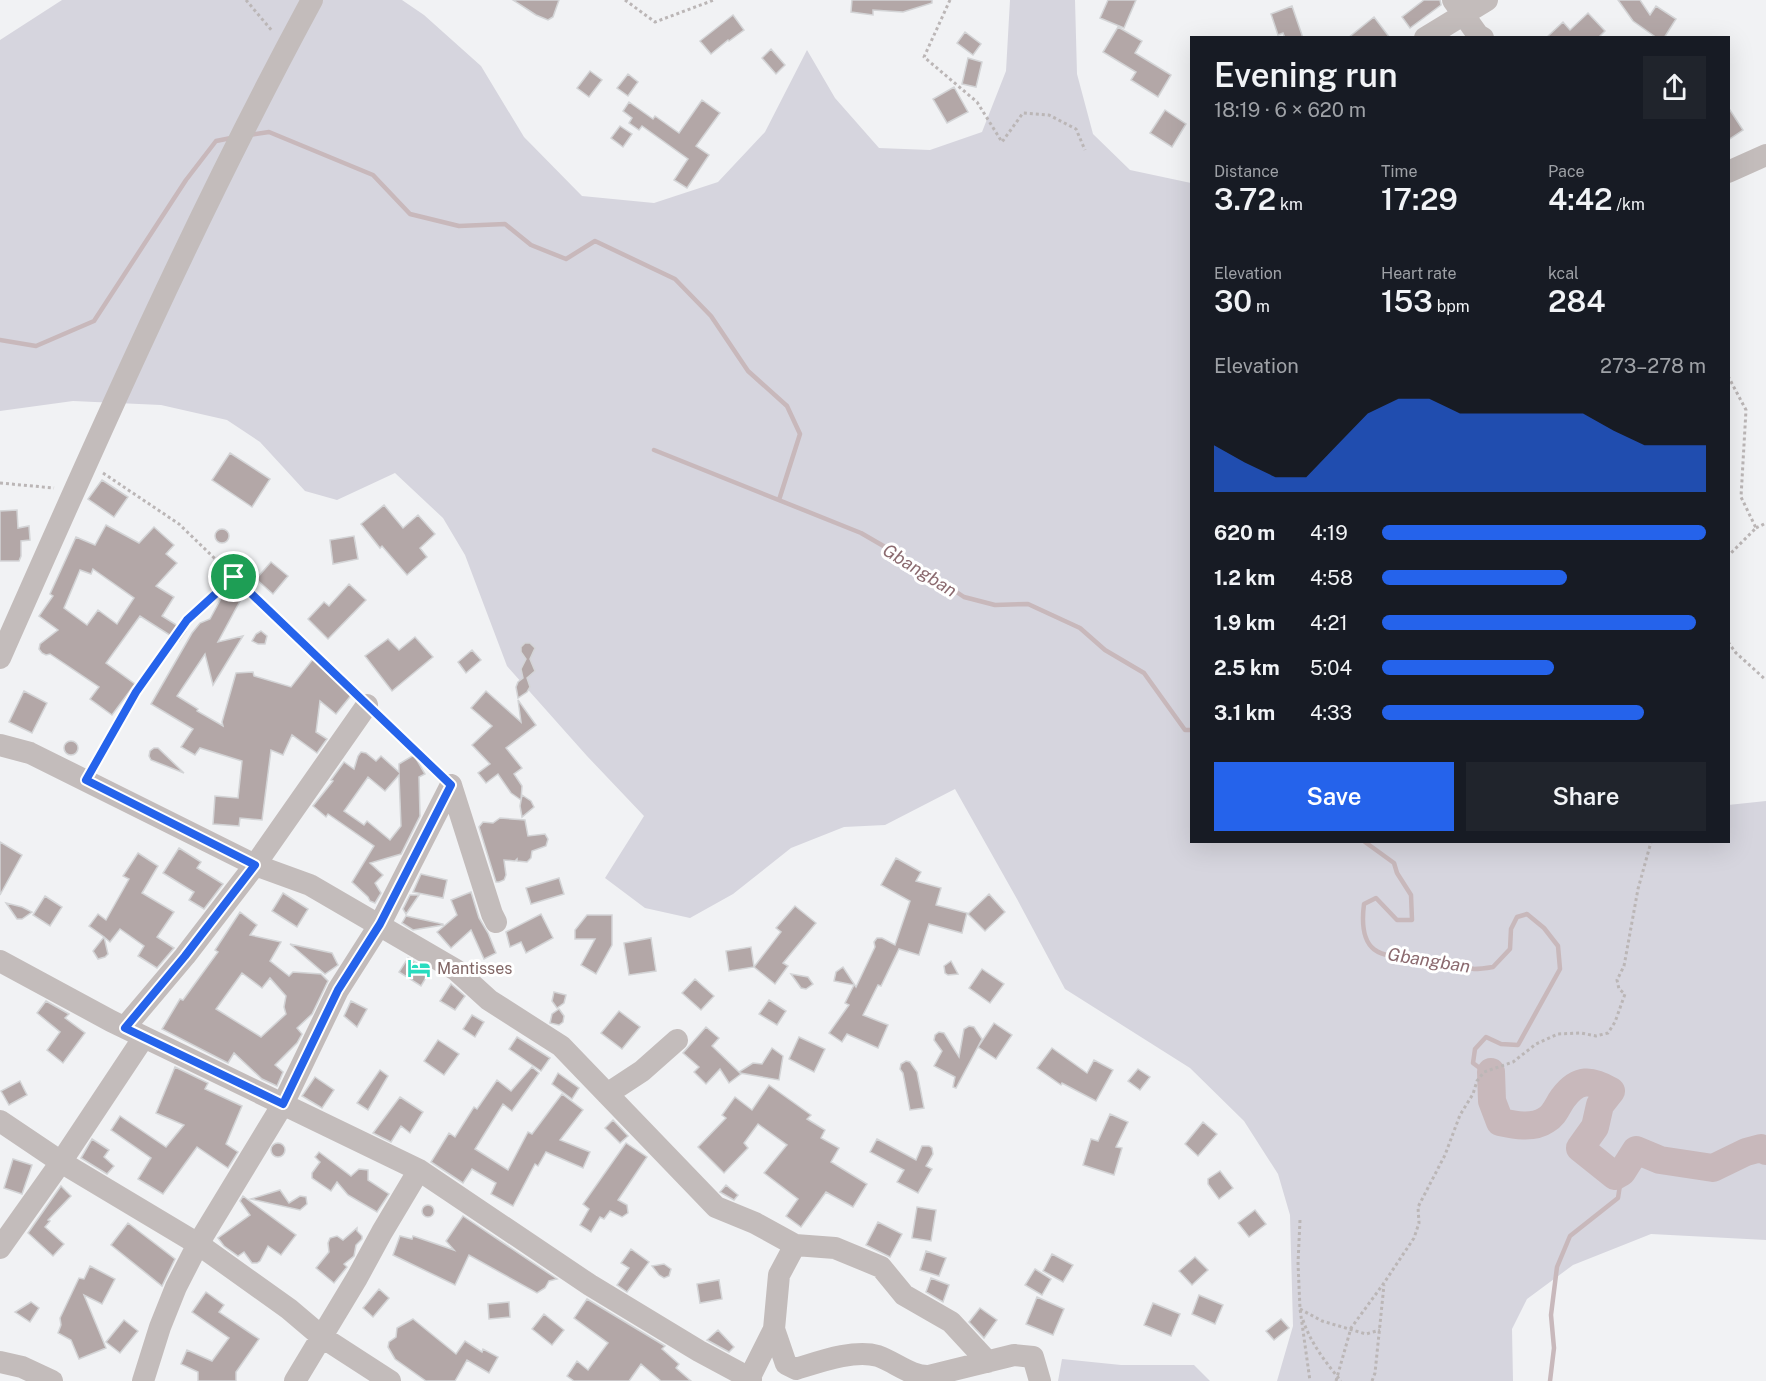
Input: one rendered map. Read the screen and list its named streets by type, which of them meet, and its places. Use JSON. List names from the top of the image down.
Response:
{
  "water": ["Gbangban"],
  "places": {
    "hotel": ["Mantisses"]
  },
  "page": {
    "heading": ["Evening run", "18:19 · 6 × 620 m"],
    "stats": [
      ["Distance", "3.72 km"],
      ["Time", "17:29"],
      ["Pace", "4:42 /km"],
      ["Elevation", "30 m"],
      ["Heart rate", "153 bpm"],
      ["kcal", "284"]
    ],
    "chart": ["Elevation", "273–278 m"],
    "list": [
      {
        "name": "620 m",
        "note": "4:19"
      },
      {
        "name": "1.2 km",
        "note": "4:58"
      },
      {
        "name": "1.9 km",
        "note": "4:21"
      },
      {
        "name": "2.5 km",
        "note": "5:04"
      },
      {
        "name": "3.1 km",
        "note": "4:33"
      }
    ],
    "buttons": ["Save", "Share"]
  }
}
